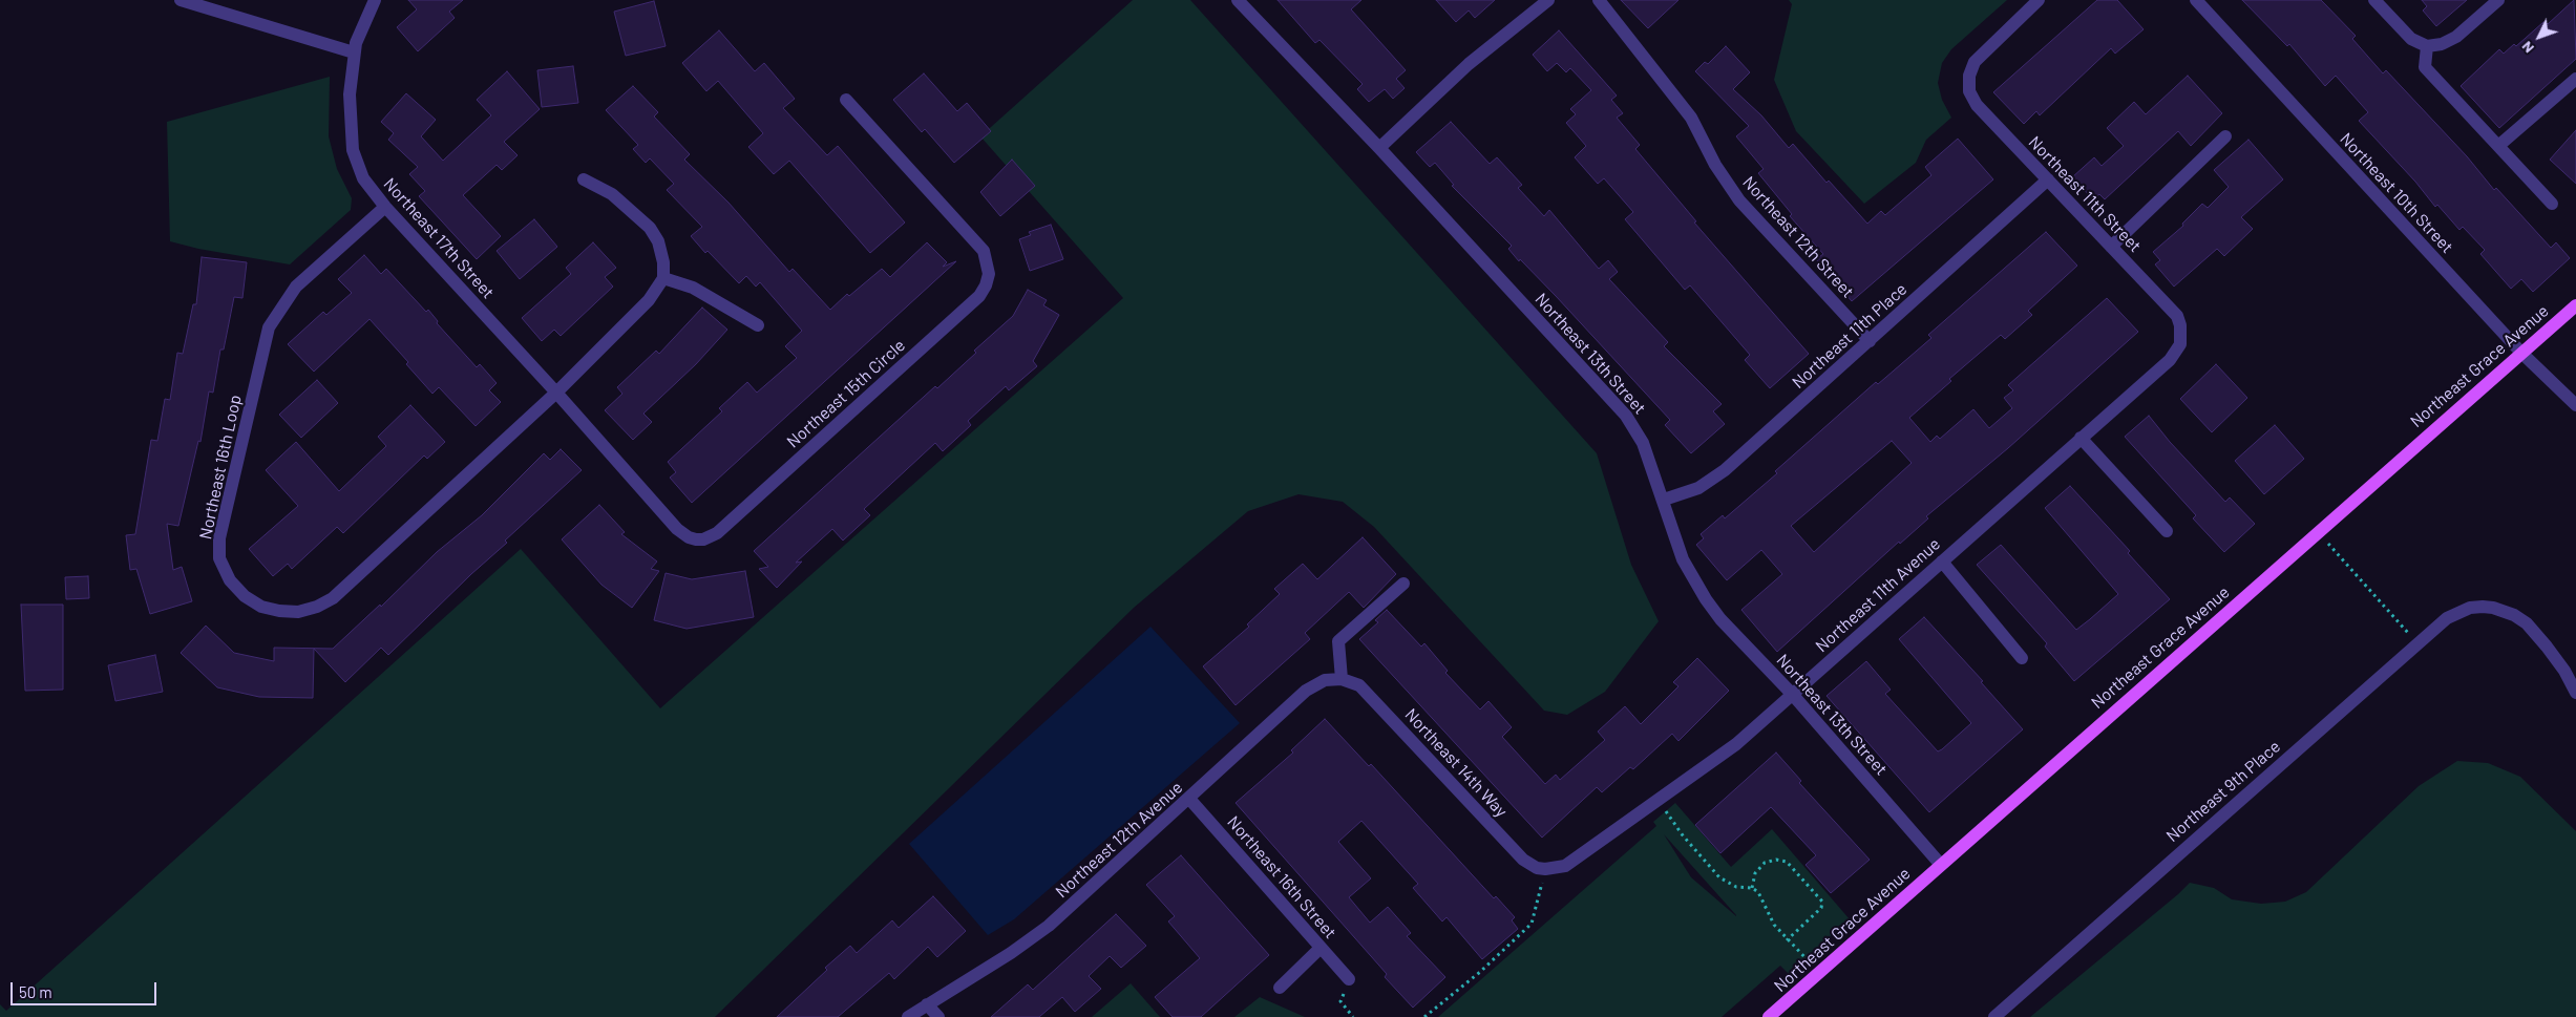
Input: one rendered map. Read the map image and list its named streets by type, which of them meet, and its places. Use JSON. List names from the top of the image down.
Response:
{
  "streets": {
    "main road": ["Northeast Grace Avenue"],
    "street": [
      "Northeast 10th Street",
      "Northeast 11th Street",
      "Northeast 12th Street",
      "Northeast 17th Street",
      "Northeast 11th Place",
      "Northeast 13th Street",
      "Northeast 15th Circle",
      "Northeast 16th Loop",
      "Northeast 11th Avenue",
      "Northeast 14th Way",
      "Northeast 9th Place",
      "Northeast 12th Avenue",
      "Northeast 16th Street"
    ]
  },
  "crossings": [
    ["Northeast 10th Street", "Northeast Grace Avenue"],
    ["Northeast 11th Street", "Northeast 11th Place"],
    ["Northeast 11th Street", "Northeast 11th Avenue"],
    ["Northeast 12th Street", "Northeast 11th Place"],
    ["Northeast 17th Street", "Northeast 15th Circle"],
    ["Northeast 17th Street", "Northeast 16th Loop"],
    ["Northeast 11th Place", "Northeast 13th Street"],
    ["Northeast 13th Street", "Northeast Grace Avenue"],
    ["Northeast 13th Street", "Northeast 11th Avenue"],
    ["Northeast 15th Circle", "Northeast 16th Loop"],
    ["Northeast 11th Avenue", "Northeast 14th Way"],
    ["Northeast 14th Way", "Northeast 12th Avenue"],
    ["Northeast 12th Avenue", "Northeast 16th Street"]
  ],
  "scale_bar": "50 m",
  "north": "bottom left"
}
